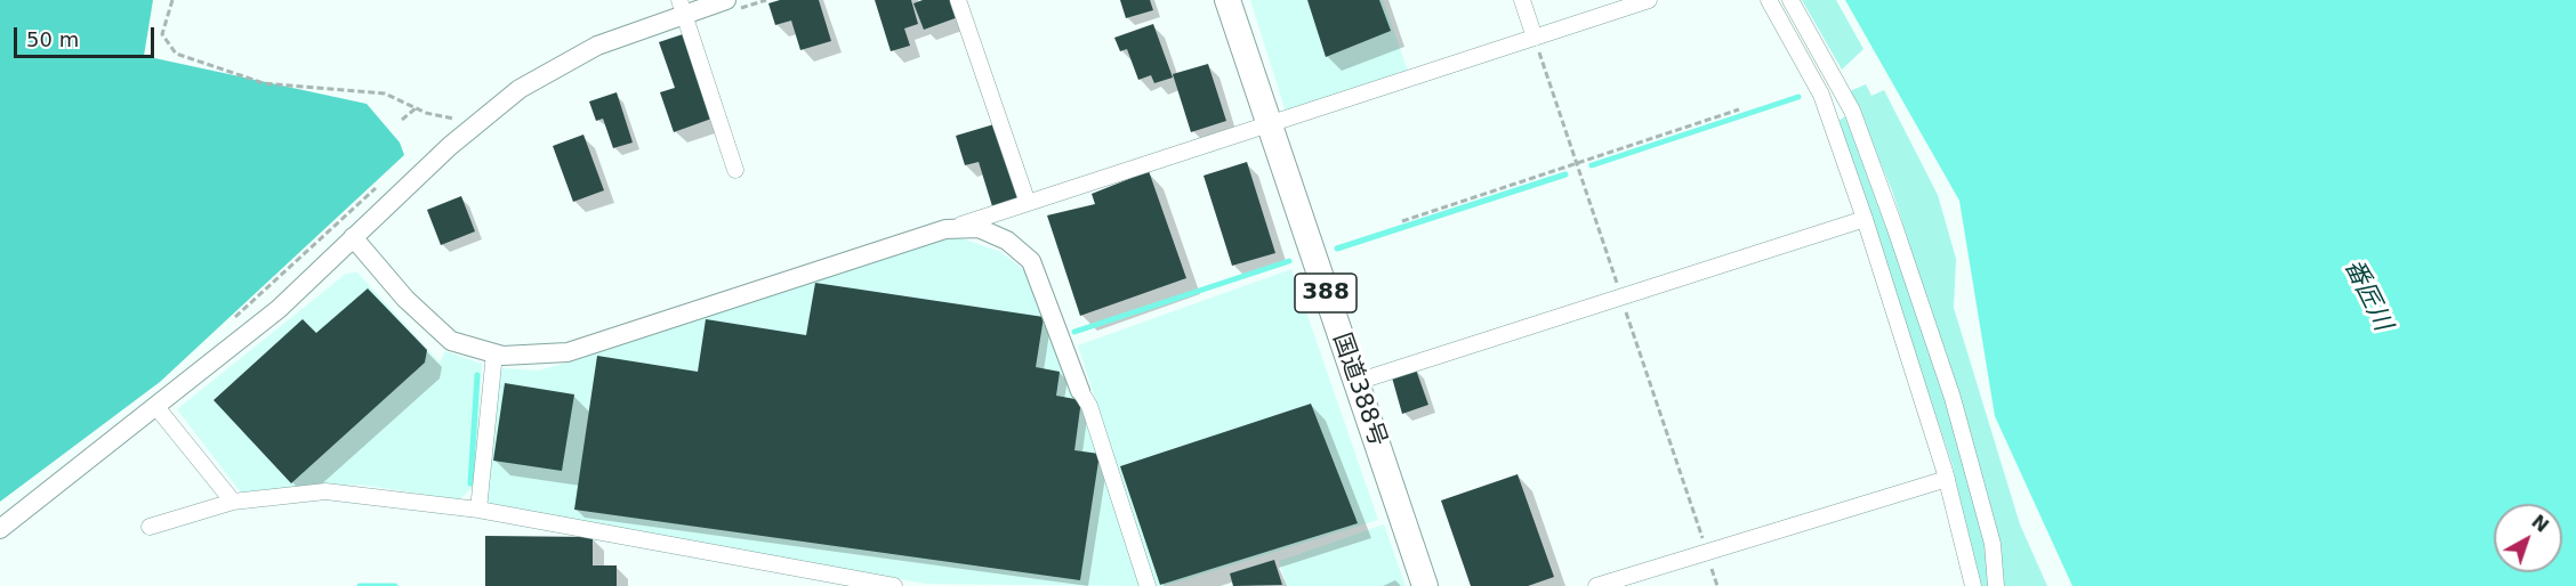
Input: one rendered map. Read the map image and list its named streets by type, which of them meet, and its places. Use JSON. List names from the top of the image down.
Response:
{
  "streets": {
    "highway": ["388", "国道388号"]
  },
  "water": ["番匠川"],
  "scale_bar": "50 m",
  "north": "top right"
}
